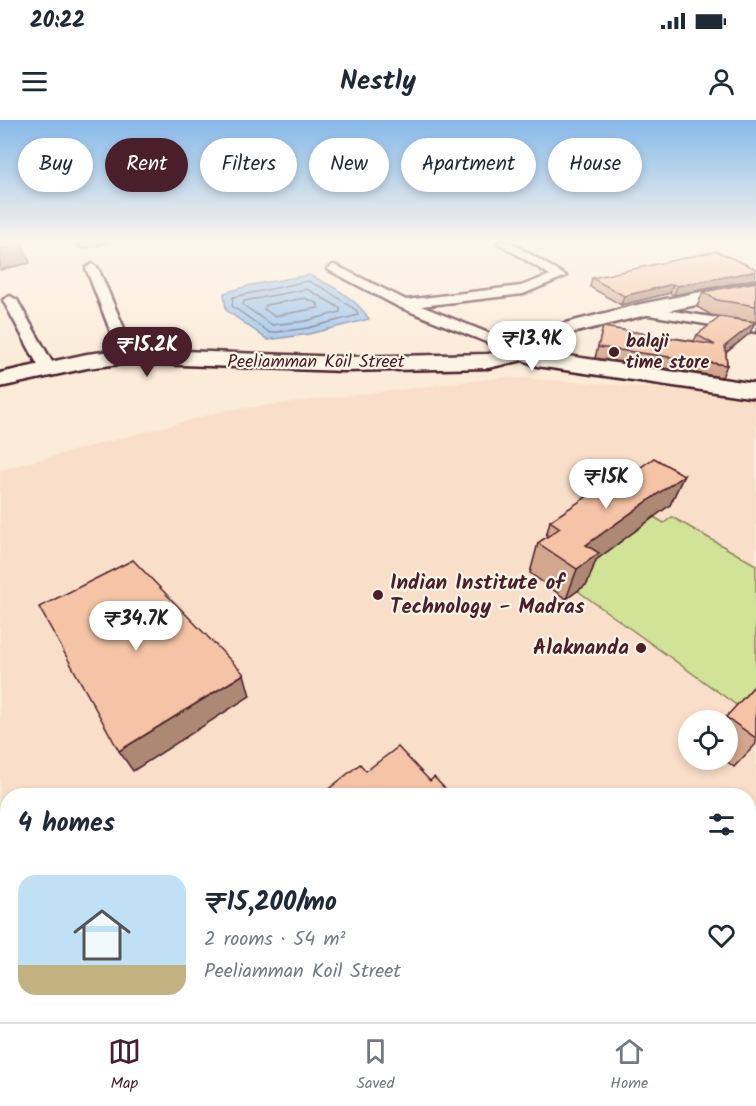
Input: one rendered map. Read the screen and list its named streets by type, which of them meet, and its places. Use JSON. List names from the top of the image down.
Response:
{
  "streets": {
    "street": ["Peeliamman Koil Street"]
  },
  "places": ["balaji time store", "Indian Institute of Technology - Madras", "Alaknanda"],
  "page": {
    "status": "20:22",
    "header": "Nestly",
    "chip": [
      "Buy",
      "Rent",
      "Filters",
      "New",
      "Apartment",
      "House"
    ],
    "price": [
      "₹13.9K",
      "₹15.2K",
      "₹15K",
      "₹34.7K"
    ],
    "heading": "4 homes",
    "list": [
      {
        "name": "₹15,200/mo",
        "note": "2 rooms · 54 m² · Peeliamman Koil Street"
      }
    ],
    "tabs": ["Map", "Saved", "Home"]
  }
}
